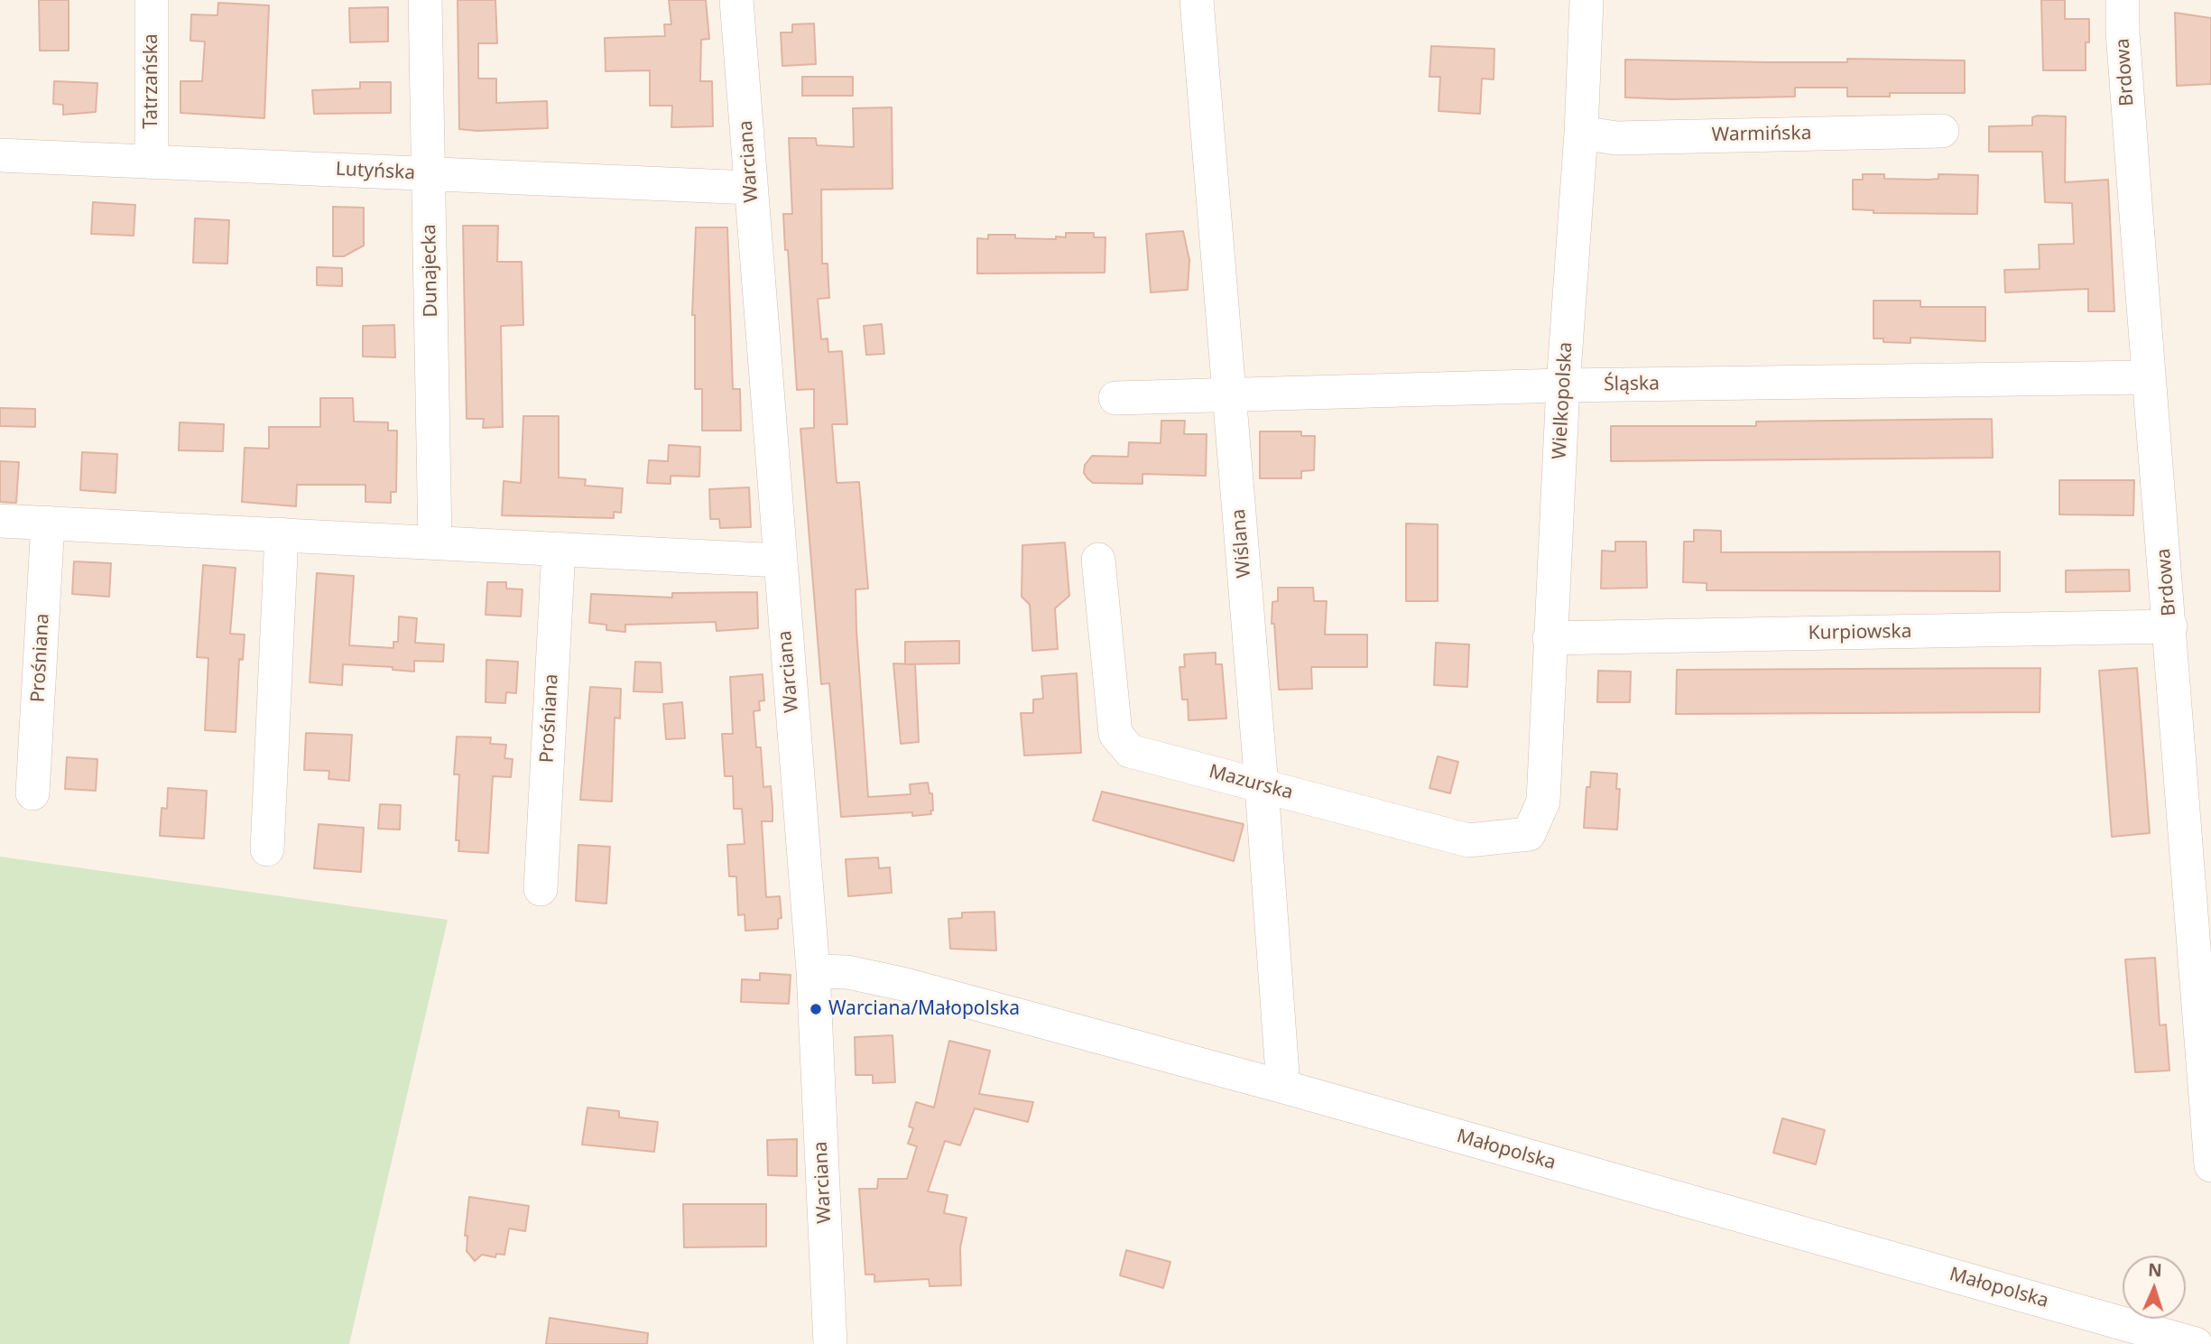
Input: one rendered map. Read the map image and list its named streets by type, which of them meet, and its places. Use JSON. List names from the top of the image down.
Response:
{
  "streets": {
    "street": [
      "Brdowa",
      "Tatrzańska",
      "Warmińska",
      "Warciana",
      "Lutyńska",
      "Dunajecka",
      "Śląska",
      "Wielkopolska",
      "Wiślana",
      "Kurpiowska",
      "Prośniana",
      "Mazurska",
      "Małopolska"
    ]
  },
  "crossings": [
    ["Brdowa", "Śląska"],
    ["Brdowa", "Kurpiowska"],
    ["Tatrzańska", "Lutyńska"],
    ["Warmińska", "Wielkopolska"],
    ["Warciana", "Lutyńska"],
    ["Warciana", "Małopolska"],
    ["Lutyńska", "Dunajecka"],
    ["Śląska", "Wielkopolska"],
    ["Śląska", "Wiślana"],
    ["Wielkopolska", "Kurpiowska"],
    ["Wielkopolska", "Mazurska"],
    ["Wiślana", "Mazurska"],
    ["Wiślana", "Małopolska"]
  ],
  "places": ["Warciana/Małopolska"],
  "north": "top"
}
